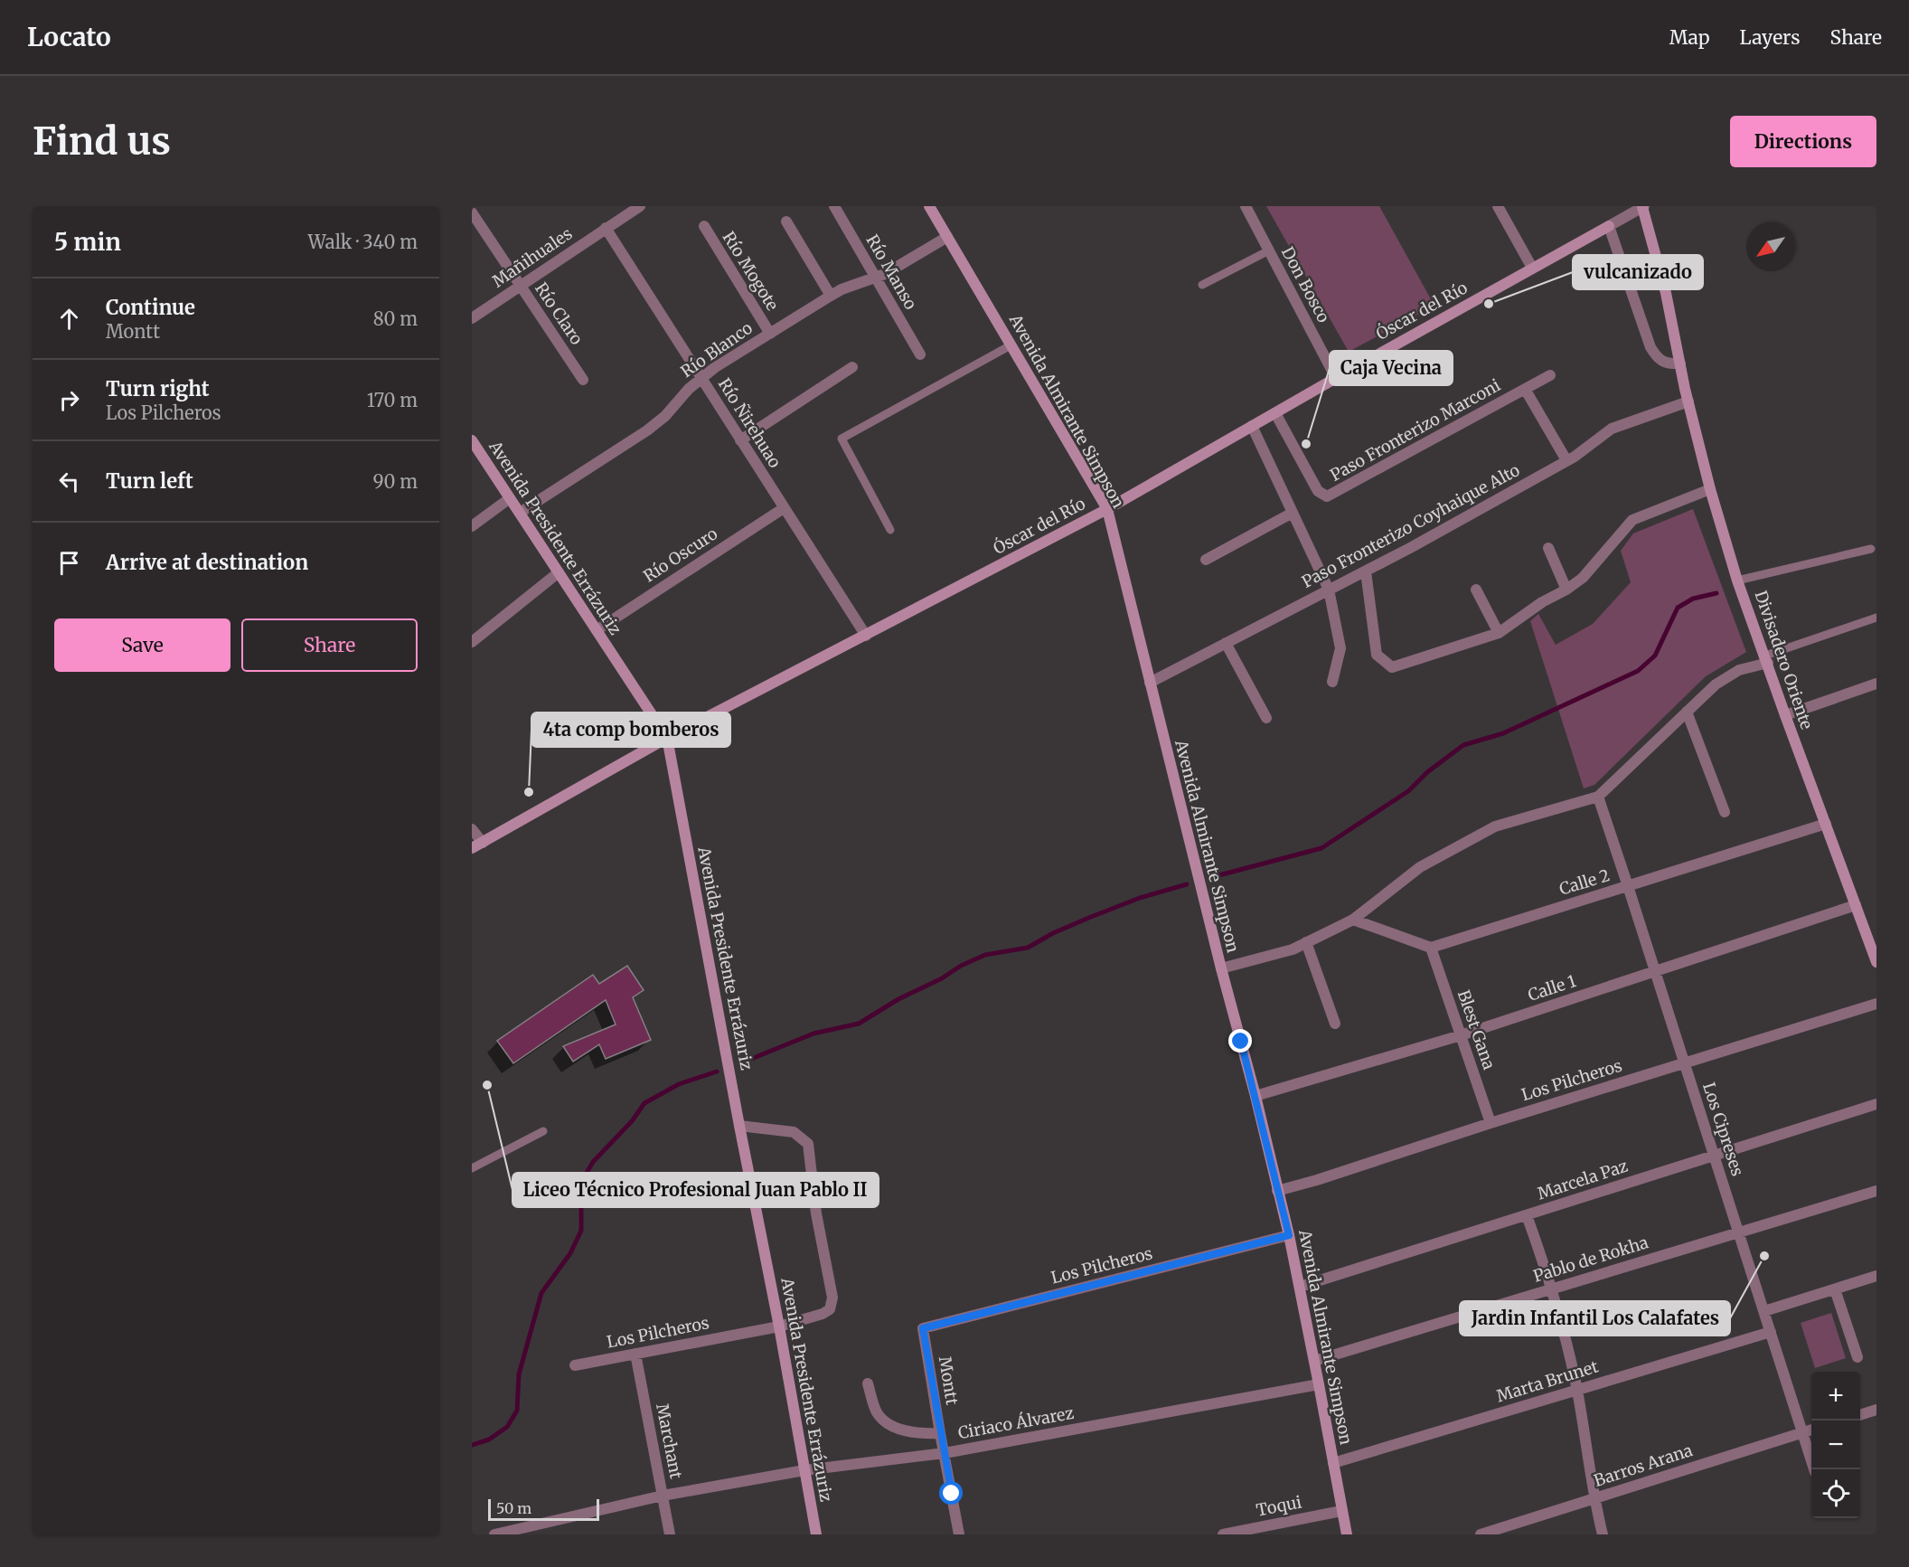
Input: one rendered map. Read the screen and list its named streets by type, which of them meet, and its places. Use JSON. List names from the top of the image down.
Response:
{
  "streets": {
    "street": [
      "Mañihuales",
      "Río Mogote",
      "Río Manso",
      "Don Bosco",
      "Óscar del Río",
      "Río Claro",
      "Río Blanco",
      "Avenida Almirante Simpson",
      "Río Ñirehuao",
      "Paso Fronterizo Marconi",
      "Paso Fronterizo Coyhaique Alto",
      "Avenida Presidente Errázuriz",
      "Río Oscuro",
      "Divisadero Oriente",
      "Calle 2",
      "Calle 1",
      "Blest Gana",
      "Los Pilcheros",
      "Los Cipreses",
      "Marcela Paz",
      "Pablo de Rokha",
      "Montt",
      "Marta Brunet",
      "Ciriaco Álvarez",
      "Marchant",
      "Barros Arana",
      "Toqui"
    ]
  },
  "crossings": [
    ["Mañihuales", "Río Claro"],
    ["Mañihuales", "Río Ñirehuao"],
    ["Río Mogote", "Río Blanco"],
    ["Río Manso", "Río Blanco"],
    ["Don Bosco", "Óscar del Río"],
    ["Óscar del Río", "Avenida Almirante Simpson"],
    ["Óscar del Río", "Río Ñirehuao"],
    ["Óscar del Río", "Paso Fronterizo Marconi"],
    ["Óscar del Río", "Avenida Presidente Errázuriz"],
    ["Óscar del Río", "Divisadero Oriente"],
    ["Río Blanco", "Avenida Almirante Simpson"],
    ["Río Blanco", "Río Ñirehuao"],
    ["Río Blanco", "Avenida Presidente Errázuriz"],
    ["Avenida Almirante Simpson", "Paso Fronterizo Coyhaique Alto"],
    ["Avenida Almirante Simpson", "Calle 1"],
    ["Avenida Almirante Simpson", "Los Pilcheros"],
    ["Avenida Almirante Simpson", "Marcela Paz"],
    ["Avenida Almirante Simpson", "Pablo de Rokha"],
    ["Avenida Almirante Simpson", "Marta Brunet"],
    ["Avenida Almirante Simpson", "Ciriaco Álvarez"],
    ["Avenida Almirante Simpson", "Toqui"],
    ["Río Ñirehuao", "Río Oscuro"],
    ["Paso Fronterizo Coyhaique Alto", "Divisadero Oriente"],
    ["Avenida Presidente Errázuriz", "Río Oscuro"],
    ["Avenida Presidente Errázuriz", "Los Pilcheros"],
    ["Avenida Presidente Errázuriz", "Ciriaco Álvarez"],
    ["Divisadero Oriente", "Calle 2"],
    ["Divisadero Oriente", "Calle 1"],
    ["Calle 2", "Blest Gana"],
    ["Calle 2", "Los Cipreses"],
    ["Calle 1", "Blest Gana"],
    ["Calle 1", "Los Cipreses"],
    ["Blest Gana", "Los Pilcheros"],
    ["Los Pilcheros", "Los Cipreses"],
    ["Los Pilcheros", "Montt"],
    ["Los Pilcheros", "Marchant"],
    ["Los Cipreses", "Marcela Paz"],
    ["Los Cipreses", "Pablo de Rokha"],
    ["Los Cipreses", "Marta Brunet"],
    ["Los Cipreses", "Barros Arana"],
    ["Montt", "Ciriaco Álvarez"],
    ["Ciriaco Álvarez", "Marchant"]
  ],
  "places": [
    "vulcanizado",
    "Caja Vecina",
    "4ta comp bomberos",
    "Liceo Técnico Profesional Juan Pablo II",
    "Jardin Infantil Los Calafates"
  ],
  "scale_bar": "50 m",
  "north": "bottom left",
  "page": {
    "header": "Locato",
    "nav": ["Map", "Layers", "Share"],
    "buttons": [
      "Directions",
      ["Save", "Share"]
    ],
    "title": "Find us",
    "heading": ["5 min", "Walk · 340 m"],
    "list": [
      ["Continue", "Montt", "80 m"],
      ["Turn right", "Los Pilcheros", "170 m"],
      ["Turn left", "90 m"],
      "Arrive at destination"
    ],
    "map_buttons": ["+", "−"],
    "scale": "50 m"
  }
}
